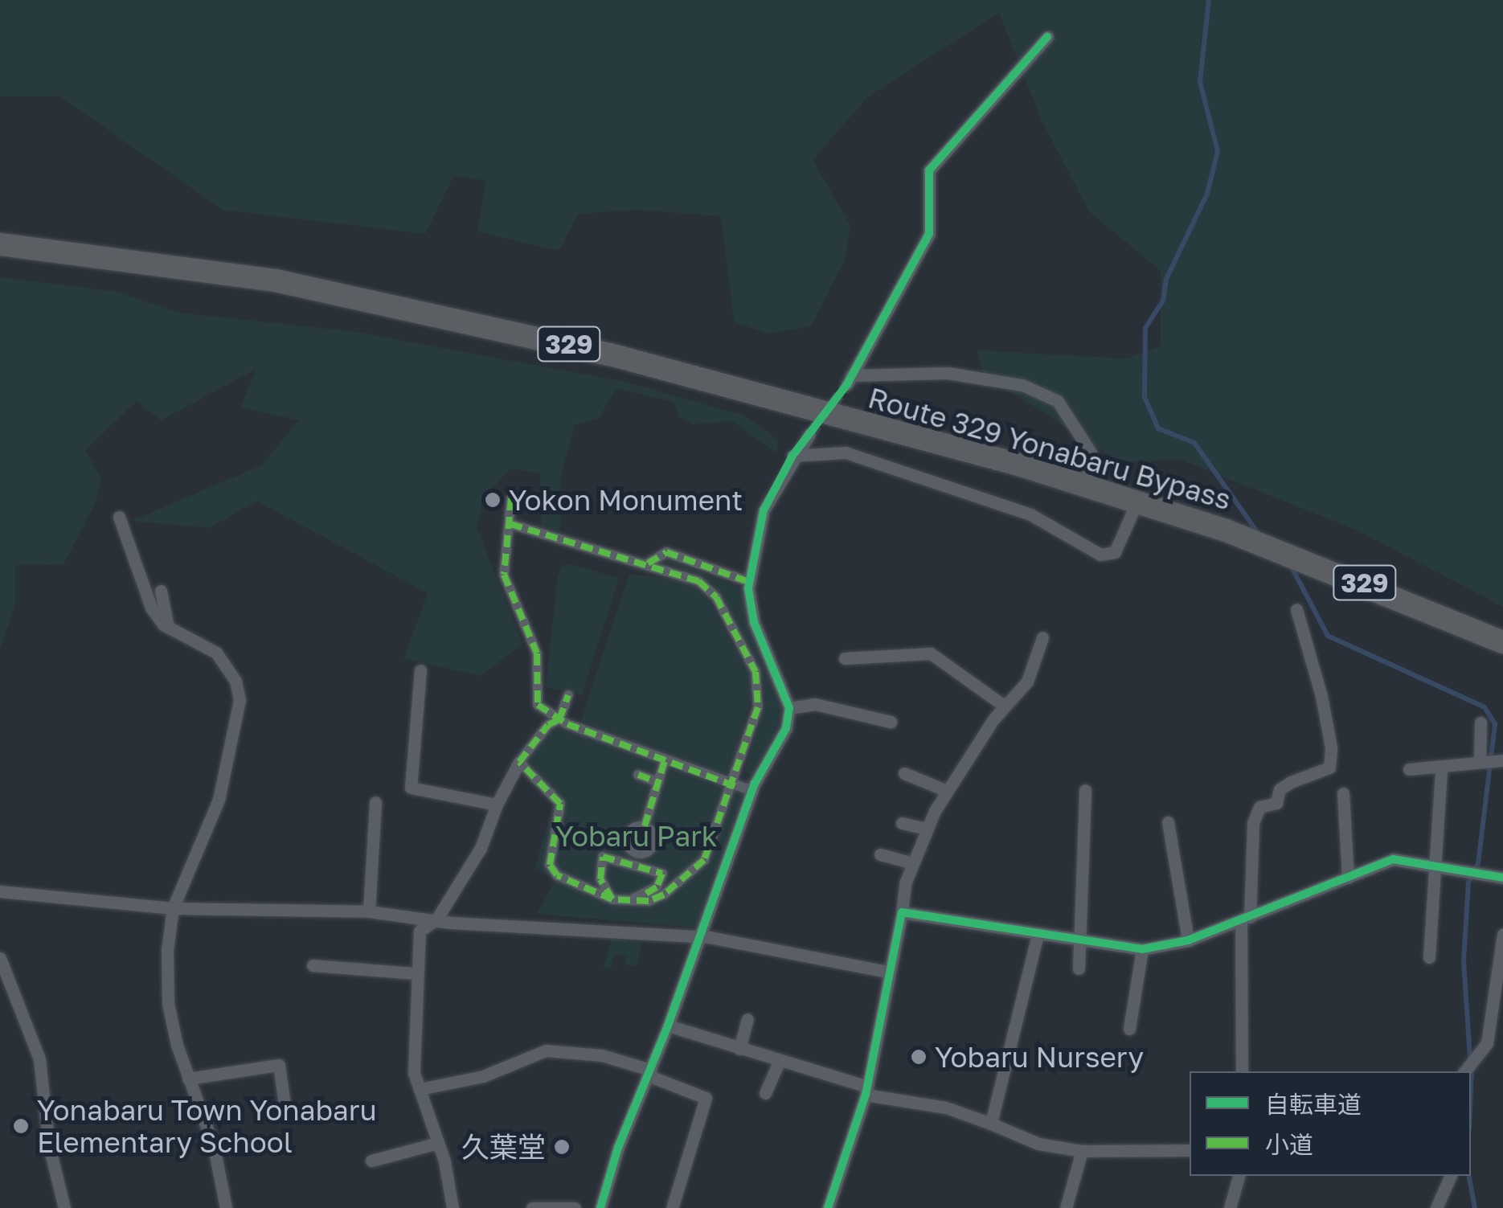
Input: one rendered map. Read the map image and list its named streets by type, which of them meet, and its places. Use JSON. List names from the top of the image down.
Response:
{
  "streets": {
    "highway": ["329", "Route 329 Yonabaru Bypass"]
  },
  "parks": ["Yobaru Park"],
  "places": [
    "Yokon Monument",
    "Yobaru Nursery",
    "Yonabaru Town Yonabaru Elementary School",
    "久葉堂"
  ],
  "legend": ["自転車道", "小道"]
}
